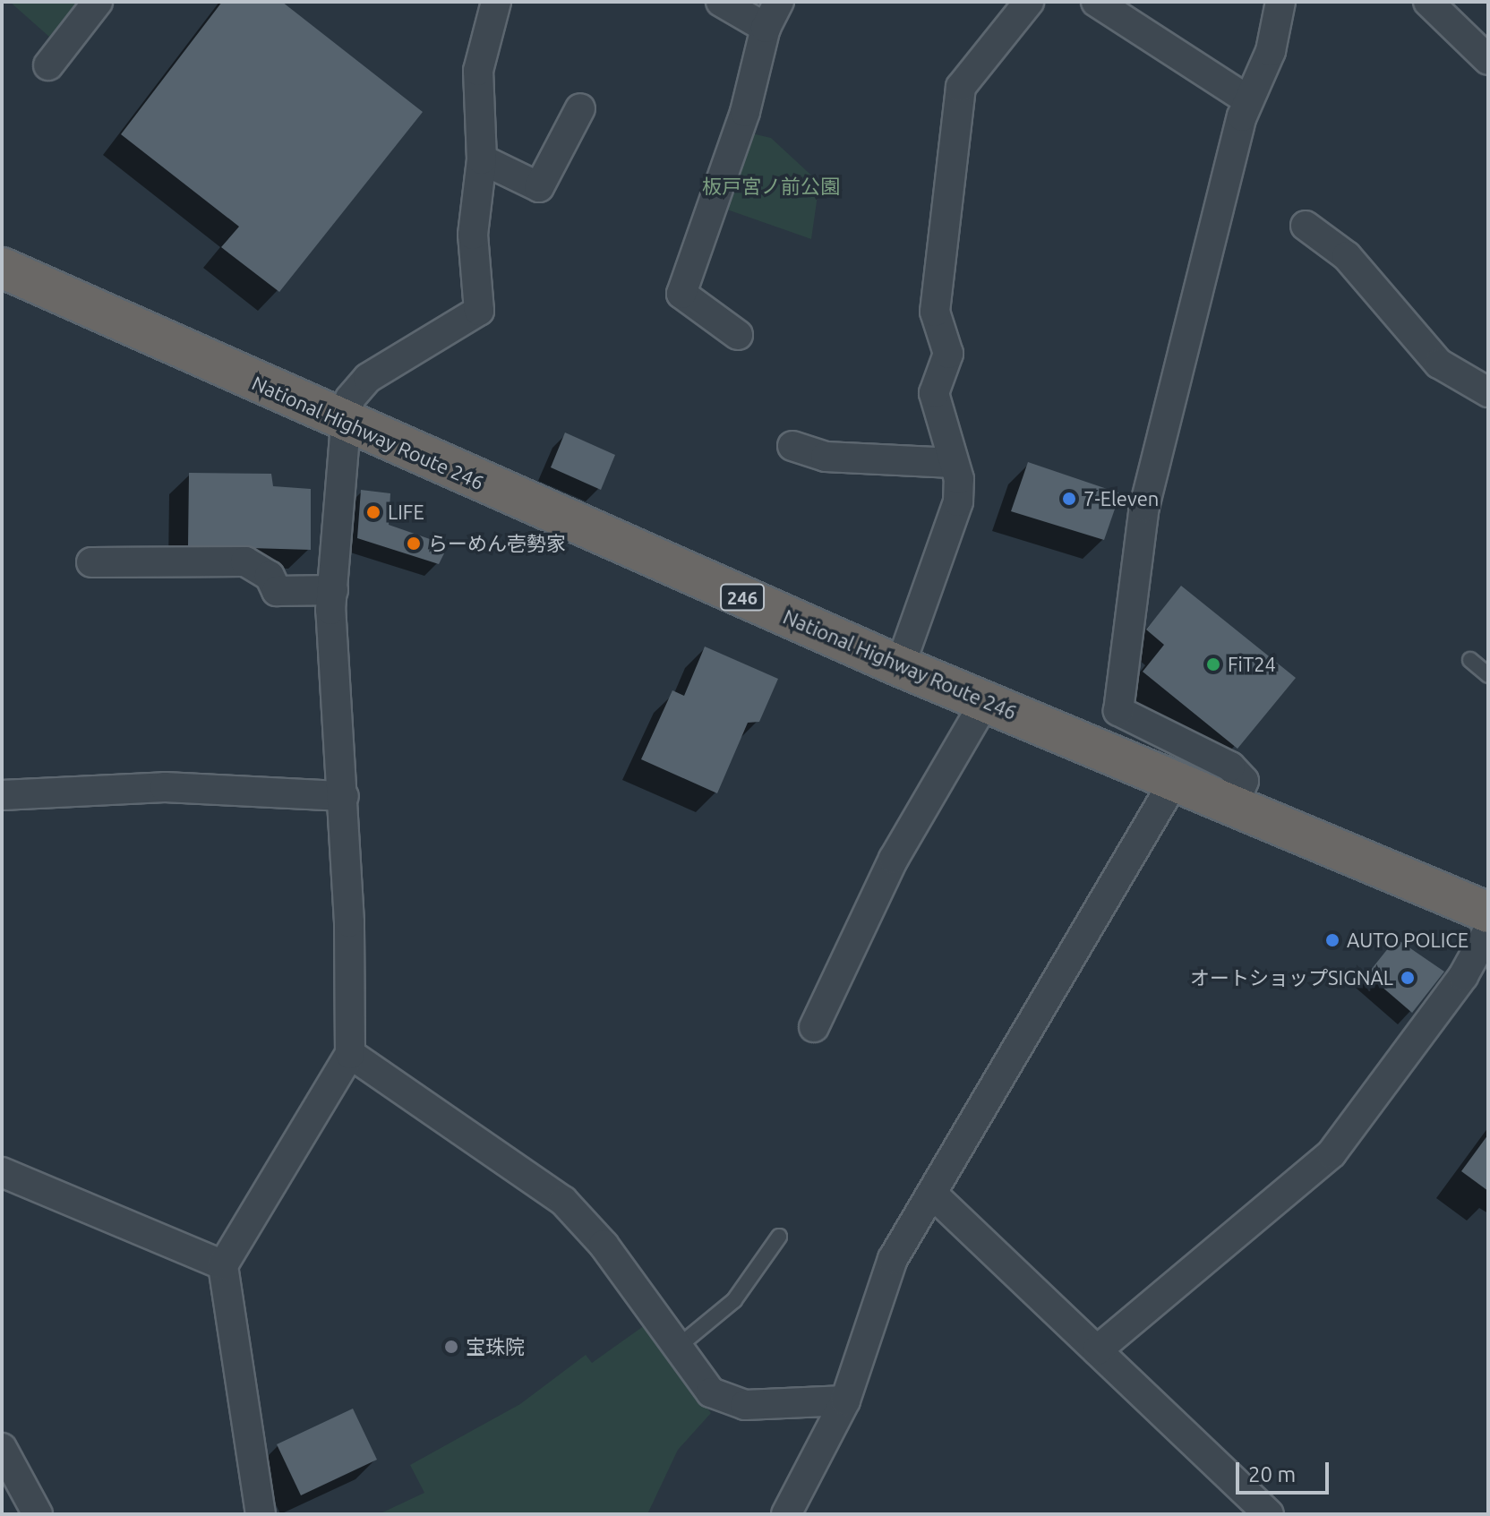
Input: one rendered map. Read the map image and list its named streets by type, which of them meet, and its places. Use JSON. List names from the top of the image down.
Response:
{
  "streets": {
    "highway": ["National Highway Route 246", "246"]
  },
  "parks": ["板戸宮ノ前公園"],
  "places": [
    "7-Eleven",
    "LIFE",
    "らーめん壱勢家",
    "FiT24",
    "AUTO POLICE",
    "オートショップSIGNAL",
    "宝珠院"
  ],
  "scale_bar": "20 m"
}
